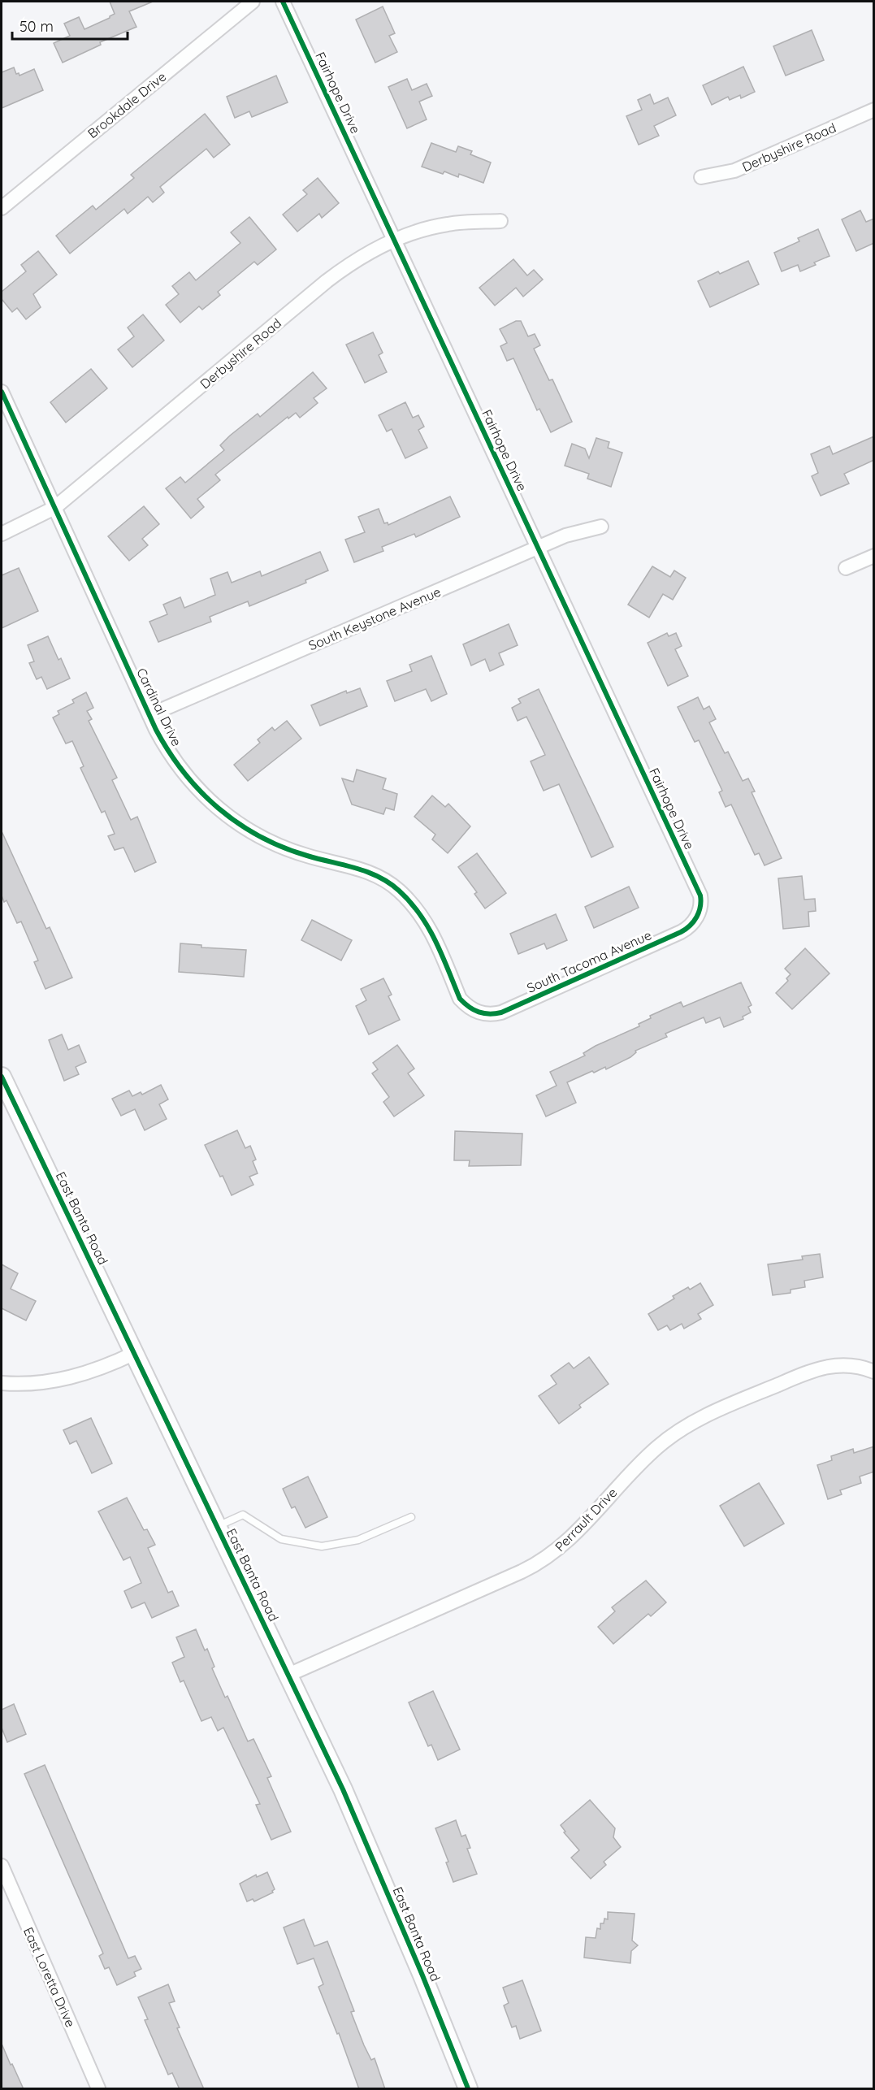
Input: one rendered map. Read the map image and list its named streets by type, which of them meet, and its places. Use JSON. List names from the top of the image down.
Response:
{
  "streets": {
    "street": [
      "Fairhope Drive",
      "Brookdale Drive",
      "Derbyshire Road",
      "South Keystone Avenue",
      "Cardinal Drive",
      "South Tacoma Avenue",
      "East Banta Road",
      "Perrault Drive",
      "East Loretta Drive"
    ]
  },
  "crossings": [
    ["Fairhope Drive", "Derbyshire Road"],
    ["Fairhope Drive", "South Keystone Avenue"],
    ["Fairhope Drive", "South Tacoma Avenue"],
    ["Derbyshire Road", "Cardinal Drive"],
    ["South Keystone Avenue", "Cardinal Drive"],
    ["Cardinal Drive", "South Tacoma Avenue"],
    ["East Banta Road", "Perrault Drive"]
  ],
  "scale_bar": "50 m"
}
